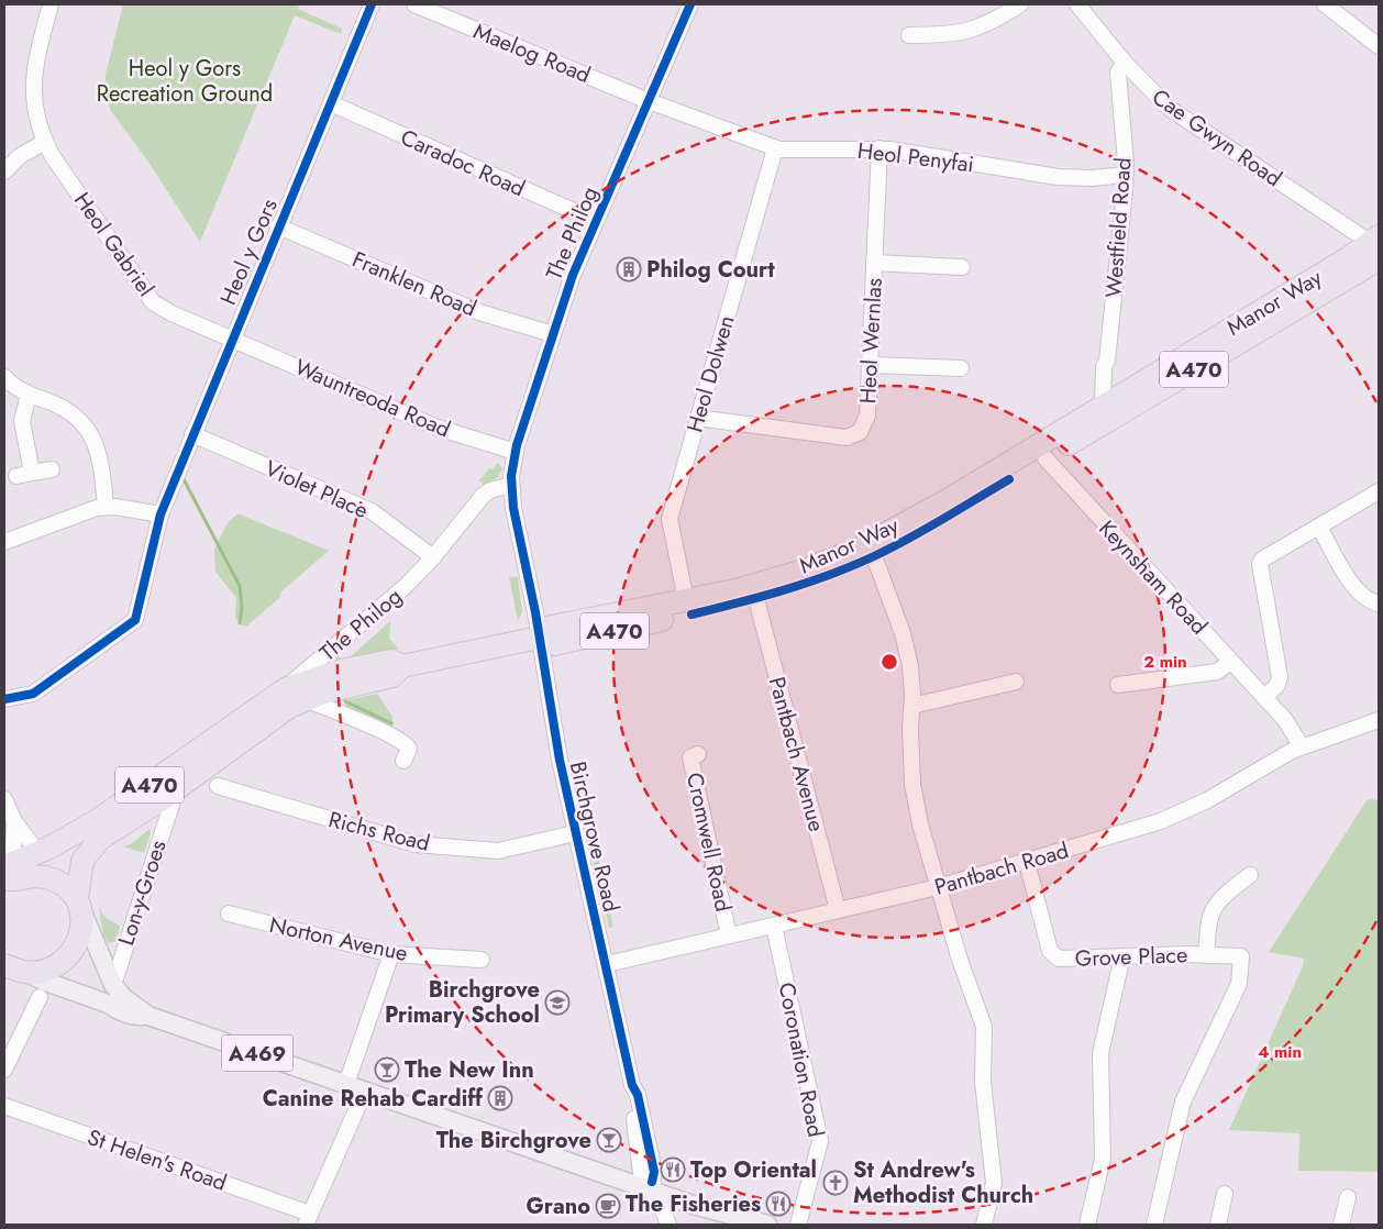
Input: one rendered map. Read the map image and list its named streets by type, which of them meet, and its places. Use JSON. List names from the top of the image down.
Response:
{
  "streets": {
    "highway": ["Manor Way", "A470"],
    "main road": ["A469"],
    "street": [
      "Maelog Road",
      "Cae Gwyn Road",
      "Heol Penyfai",
      "Caradoc Road",
      "Westfield Road",
      "The Philog",
      "Heol Gabriel",
      "Heol y Gors",
      "Franklen Road",
      "Heol Wernlas",
      "Heol Dolwen",
      "Wauntreoda Road",
      "Violet Place",
      "Keynsham Road",
      "Pantbach Avenue",
      "Richs Road",
      "Birchgrove Road",
      "Cromwell Road",
      "Pantbach Road",
      "Lon-y-Groes",
      "Norton Avenue",
      "Grove Place",
      "Coronation Road",
      "St Helen's Road"
    ]
  },
  "crossings": [
    ["Maelog Road", "Heol Penyfai"],
    ["Maelog Road", "The Philog"],
    ["Cae Gwyn Road", "Westfield Road"],
    ["Cae Gwyn Road", "Manor Way"],
    ["Heol Penyfai", "Westfield Road"],
    ["Heol Penyfai", "The Philog"],
    ["Heol Penyfai", "Heol Wernlas"],
    ["Heol Penyfai", "Heol Dolwen"],
    ["Caradoc Road", "The Philog"],
    ["Caradoc Road", "Heol y Gors"],
    ["Westfield Road", "Manor Way"],
    ["The Philog", "Franklen Road"],
    ["The Philog", "Manor Way"],
    ["The Philog", "A470"],
    ["The Philog", "Wauntreoda Road"],
    ["The Philog", "Violet Place"],
    ["The Philog", "Birchgrove Road"],
    ["Heol Gabriel", "Heol y Gors"],
    ["Heol Gabriel", "Wauntreoda Road"],
    ["Heol y Gors", "Franklen Road"],
    ["Heol y Gors", "Wauntreoda Road"],
    ["Heol y Gors", "Violet Place"],
    ["Manor Way", "A470"],
    ["Manor Way", "Heol Dolwen"],
    ["Manor Way", "Keynsham Road"],
    ["Manor Way", "Pantbach Avenue"],
    ["Manor Way", "Birchgrove Road"],
    ["Heol Wernlas", "Heol Dolwen"],
    ["A470", "A469"],
    ["Keynsham Road", "Pantbach Road"],
    ["Pantbach Avenue", "Pantbach Road"],
    ["Richs Road", "Birchgrove Road"],
    ["Birchgrove Road", "Pantbach Road"],
    ["Birchgrove Road", "A469"],
    ["Cromwell Road", "Pantbach Road"],
    ["Pantbach Road", "Grove Place"],
    ["Pantbach Road", "Coronation Road"],
    ["Lon-y-Groes", "A469"]
  ],
  "parks": ["Heol y Gors Recreation Ground"],
  "places": {
    "building": ["Philog Court", "Canine Rehab Cardiff"],
    "school or university": ["Birchgrove Primary School"],
    "bar": ["The New Inn", "The Birchgrove"],
    "restaurant": ["Top Oriental", "The Fisheries"],
    "church": ["St Andrew's Methodist Church"],
    "cafe": ["Grano"]
  },
  "rings": ["2 min", "4 min"]
}
